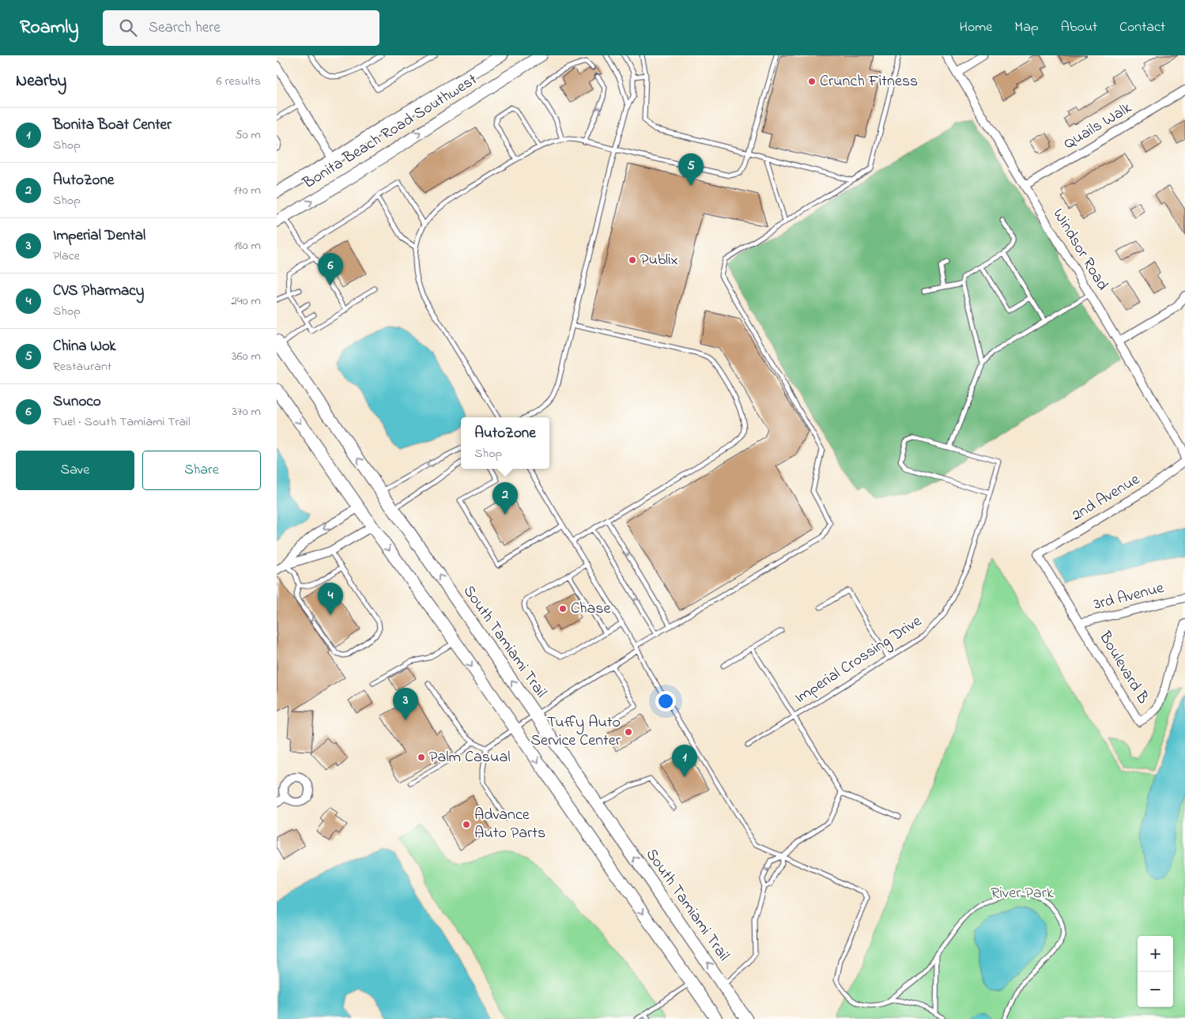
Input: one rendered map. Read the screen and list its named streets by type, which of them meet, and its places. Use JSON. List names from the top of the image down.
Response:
{
  "streets": {
    "main road": ["Bonita Beach Road Southwest", "South Tamiami Trail"],
    "street": [
      "Quails Walk",
      "Windsor Road",
      "2nd Avenue",
      "3rd Avenue",
      "Boulevard B"
    ],
    "lane": ["Imperial Crossing Drive"]
  },
  "crossings": [
    ["Quails Walk", "Windsor Road"],
    ["Windsor Road", "2nd Avenue"],
    ["2nd Avenue", "Boulevard B"],
    ["3rd Avenue", "Boulevard B"]
  ],
  "parks": ["River Park"],
  "places": [
    "Crunch Fitness",
    "Publix",
    "Chase",
    "Tuffy Auto Service Center",
    "Palm Casual",
    "Advance Auto Parts"
  ],
  "page": {
    "header": "Roamly",
    "search": "Search here",
    "nav": [
      "Home",
      "Map",
      "About",
      "Contact"
    ],
    "heading": ["Nearby", "6 results"],
    "list": [
      {
        "mark": "1",
        "name": "Bonita Boat Center",
        "note": "Shop",
        "value": "50 m"
      },
      {
        "mark": "2",
        "name": "AutoZone",
        "note": "Shop",
        "value": "170 m"
      },
      {
        "mark": "3",
        "name": "Imperial Dental",
        "note": "Place",
        "value": "180 m"
      },
      {
        "mark": "4",
        "name": "CVS Pharmacy",
        "note": "Shop",
        "value": "240 m"
      },
      {
        "mark": "5",
        "name": "China Wok",
        "note": "Restaurant",
        "value": "360 m"
      },
      {
        "mark": "6",
        "name": "Sunoco",
        "note": "Fuel · South Tamiami Trail",
        "value": "370 m"
      }
    ],
    "pins": [
      "5",
      "6",
      "2",
      "4",
      "3",
      "1"
    ],
    "popup": ["AutoZone", "Shop"],
    "buttons": ["Save", "Share"],
    "map_buttons": ["+", "−"]
  }
}
